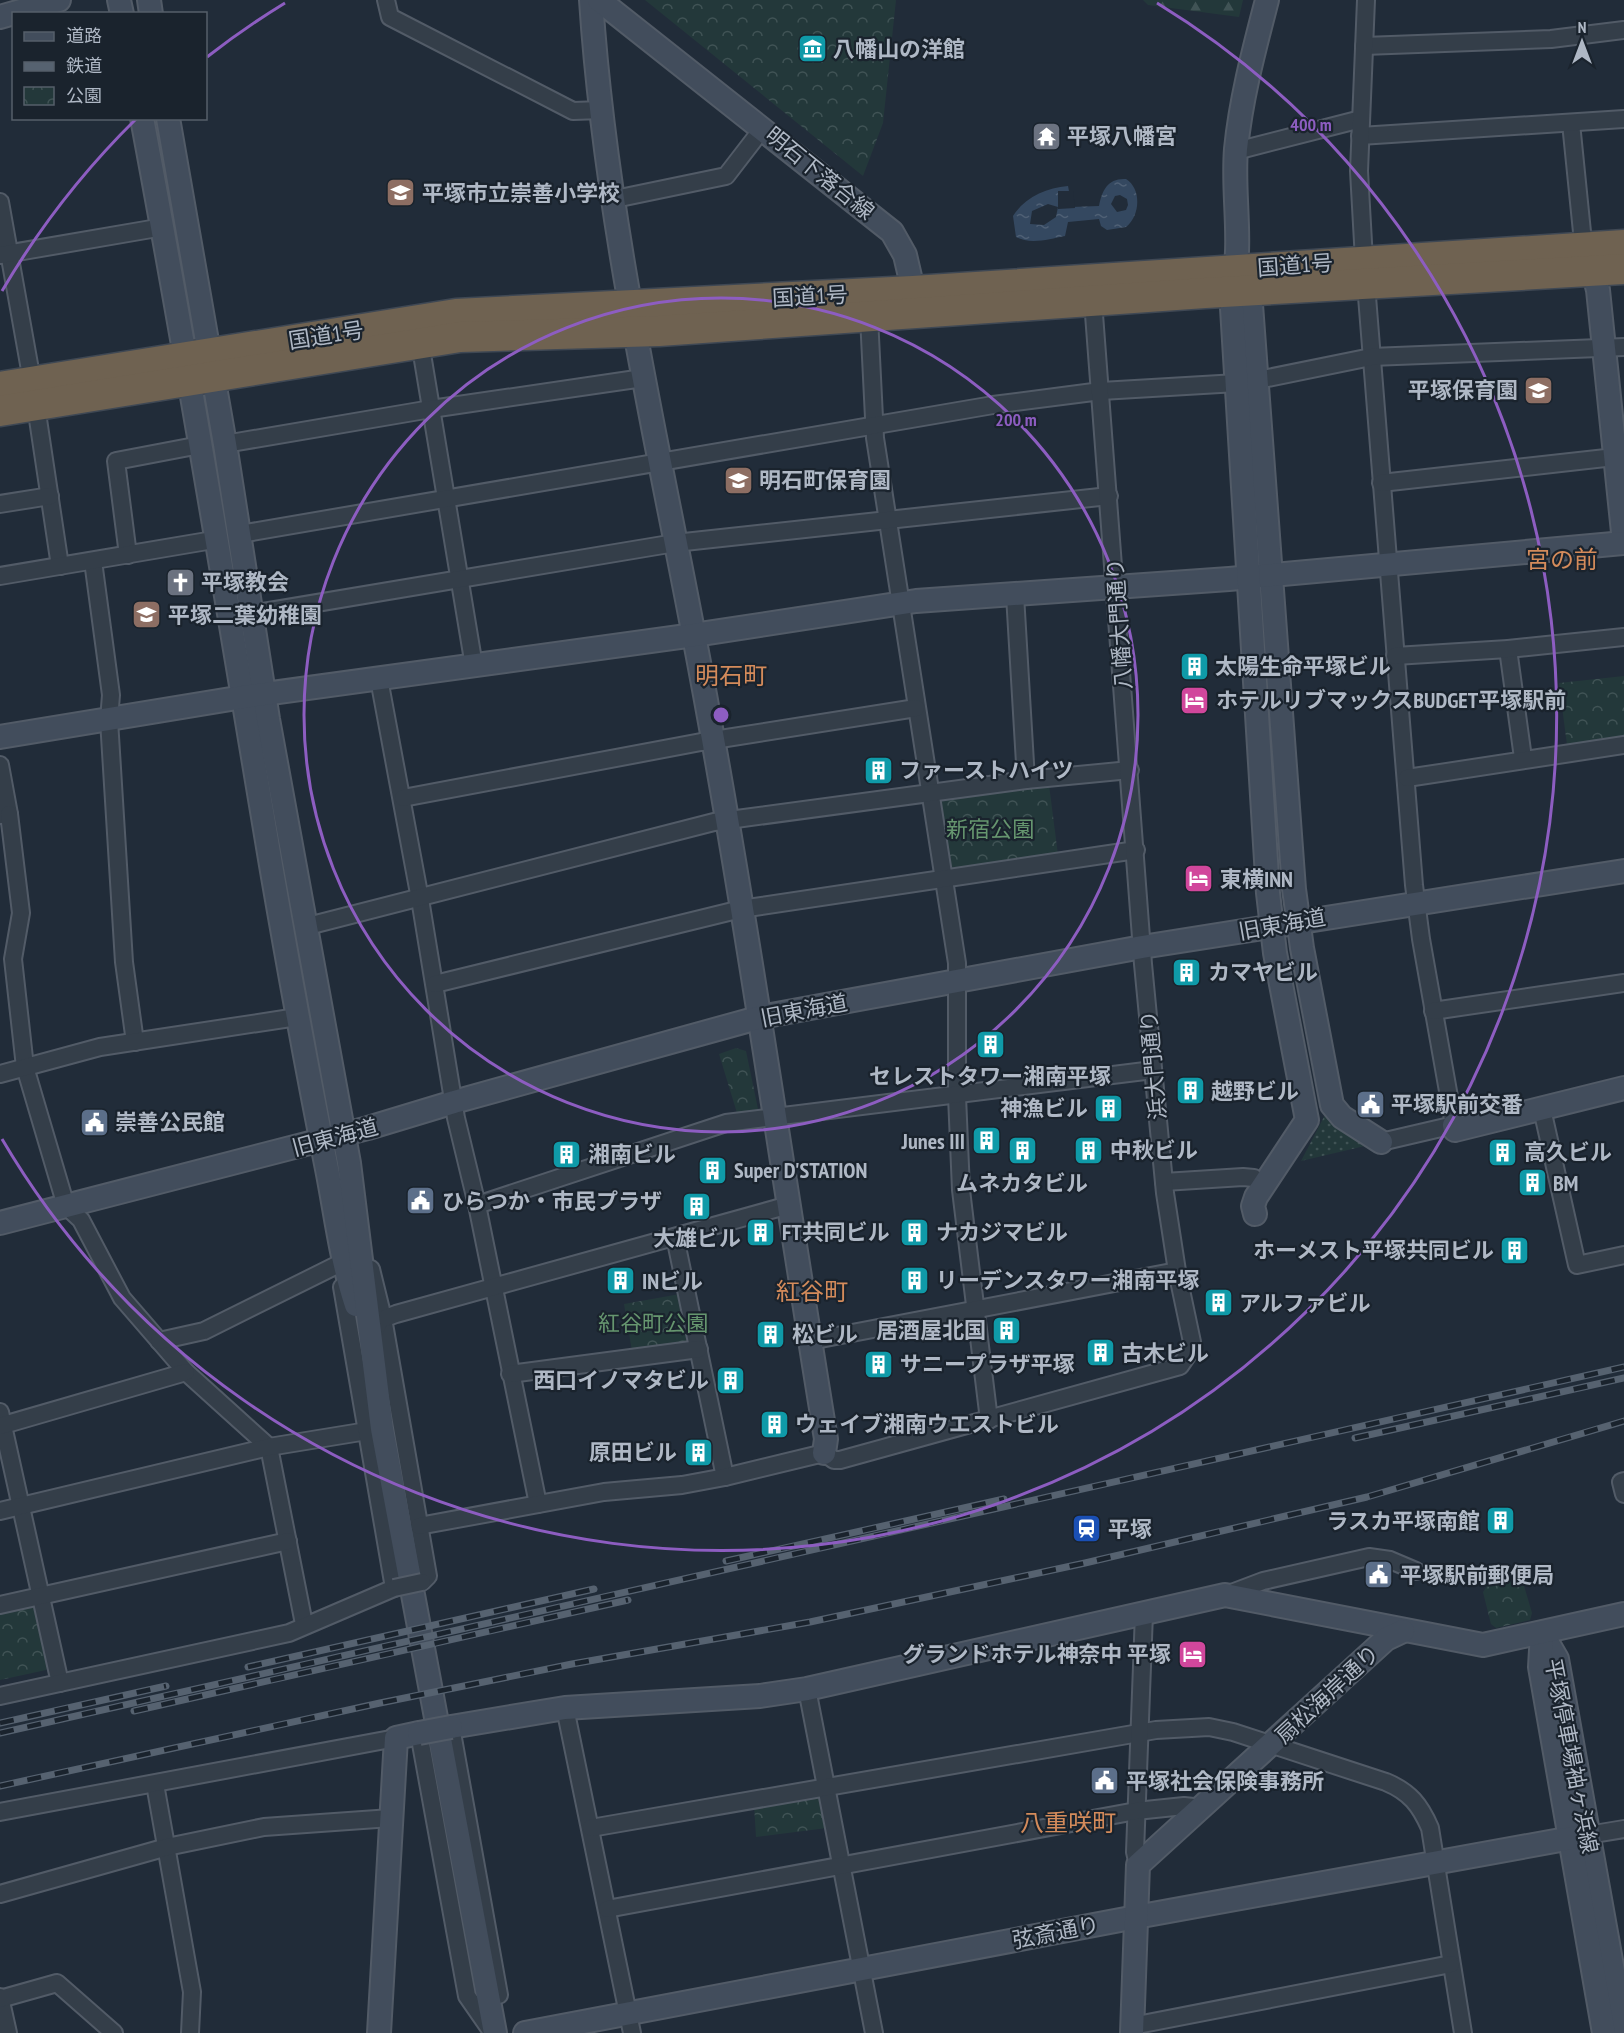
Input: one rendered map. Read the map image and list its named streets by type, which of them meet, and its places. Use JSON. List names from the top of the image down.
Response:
{
  "streets": {
    "highway": ["国道1号"],
    "street": [
      "明石下落合線",
      "八幡大門通り",
      "旧東海道",
      "浜大門通り",
      "扇松海岸通り",
      "平塚停車場袖ヶ浜線",
      "弦斎通り"
    ]
  },
  "crossings": [
    ["明石下落合線", "国道1号"],
    ["国道1号", "八幡大門通り"],
    ["八幡大門通り", "旧東海道"],
    ["八幡大門通り", "浜大門通り"],
    ["旧東海道", "浜大門通り"],
    ["平塚停車場袖ヶ浜線", "弦斎通り"]
  ],
  "districts": [
    "宮の前",
    "明石町",
    "紅谷町",
    "八重咲町"
  ],
  "parks": ["新宿公園", "紅谷町公園"],
  "places": {
    "museum": ["八幡山の洋館"],
    "temple": ["平塚八幡宮"],
    "school or university": [
      "平塚市立崇善小学校",
      "平塚保育園",
      "明石町保育園",
      "平塚二葉幼稚園"
    ],
    "church": ["平塚教会"],
    "building": [
      "太陽生命平塚ビル",
      "ファーストハイツ",
      "カマヤビル",
      "セレストタワー湘南平塚",
      "越野ビル",
      "神漁ビル",
      "Junes III",
      "中秋ビル",
      "ムネカタビル",
      "高久ビル",
      "湘南ビル",
      "Super D'STATION",
      "BM",
      "大雄ビル",
      "FT共同ビル",
      "ナカジマビル",
      "ホーメスト平塚共同ビル",
      "リーデンスタワー湘南平塚",
      "INビル",
      "アルファビル",
      "居酒屋北国",
      "松ビル",
      "古木ビル",
      "サニープラザ平塚",
      "西口イノマタビル",
      "ウェイブ湘南ウエストビル",
      "原田ビル",
      "ラスカ平塚南館"
    ],
    "hotel": ["ホテルリブマックスBUDGET平塚駅前", "東横INN", "グランドホテル神奈中 平塚"],
    "public building": [
      "平塚駅前交番",
      "崇善公民館",
      "ひらつか・市民プラザ",
      "平塚駅前郵便局",
      "平塚社会保険事務所"
    ],
    "station": ["平塚"]
  },
  "legend": ["道路", "鉄道", "公園"],
  "north": "top",
  "rings": ["400 m", "200 m"]
}
